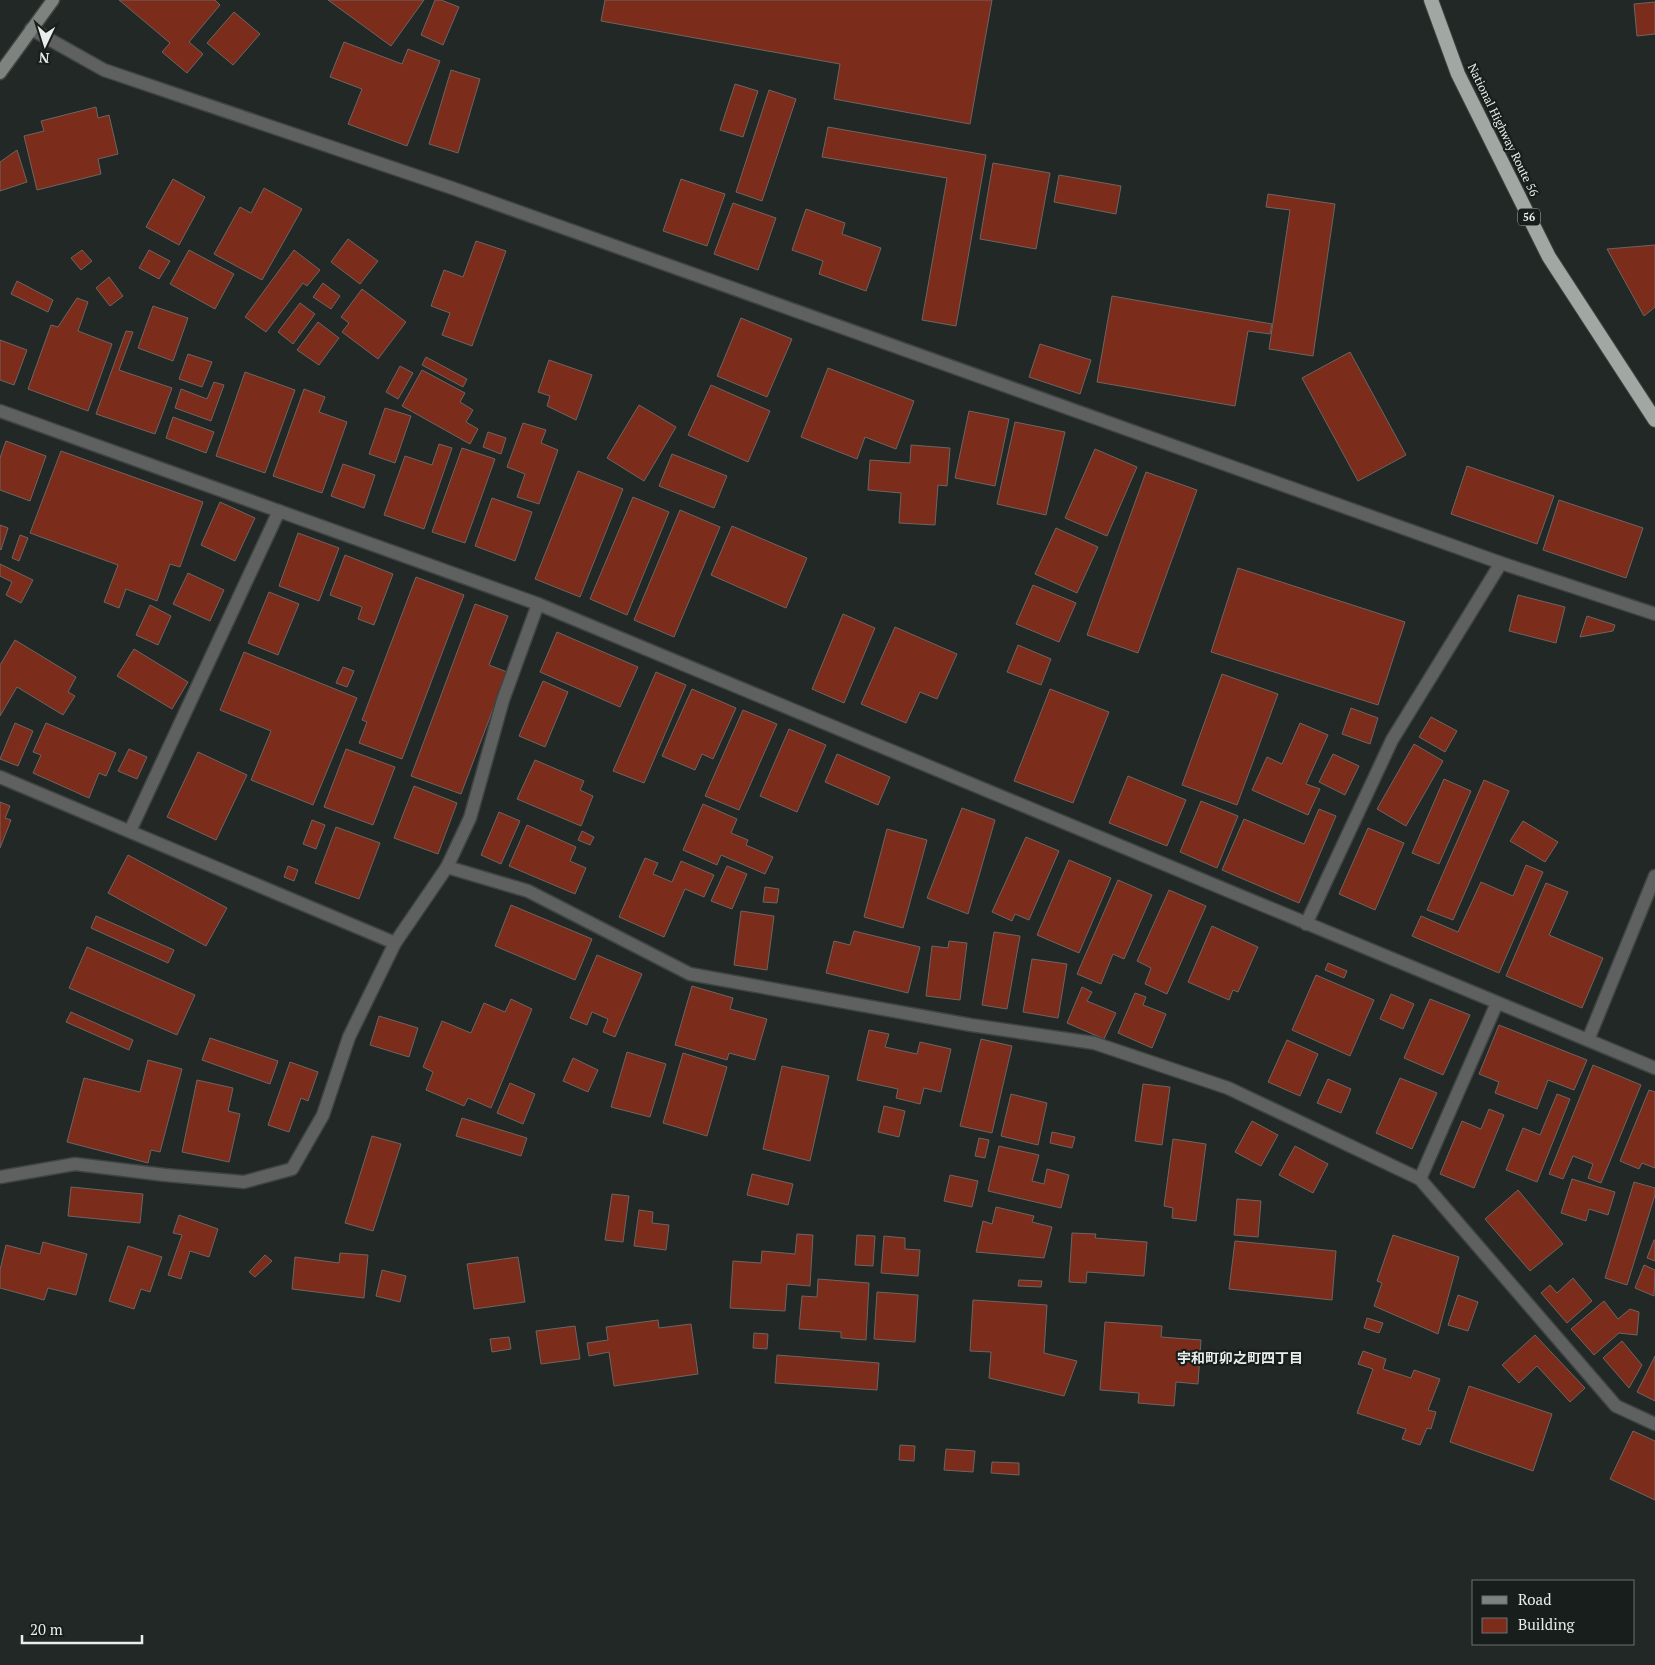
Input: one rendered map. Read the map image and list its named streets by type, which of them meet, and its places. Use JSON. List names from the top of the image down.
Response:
{
  "streets": {
    "highway": ["National Highway Route 56", "56"]
  },
  "districts": ["宇和町卯之町四丁目"],
  "legend": ["Road", "Building"],
  "scale_bar": "20 m",
  "north": "bottom"
}
